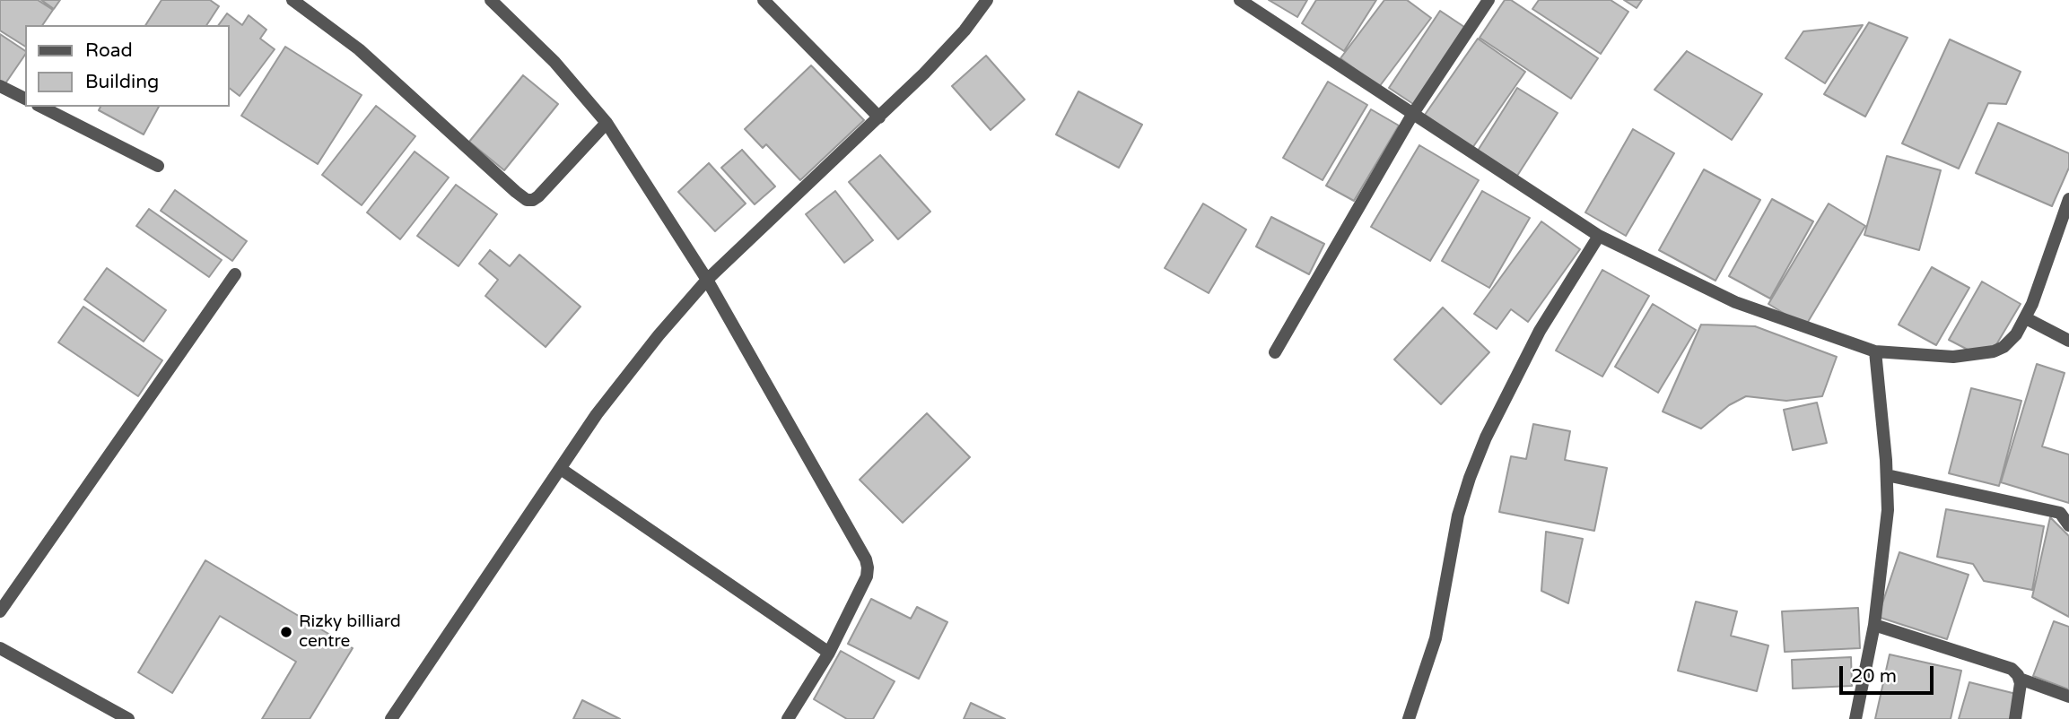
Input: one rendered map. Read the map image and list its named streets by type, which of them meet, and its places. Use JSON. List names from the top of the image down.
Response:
{
  "places": ["Rizky billiard centre"],
  "legend": ["Road", "Building"],
  "scale_bar": "20 m"
}
